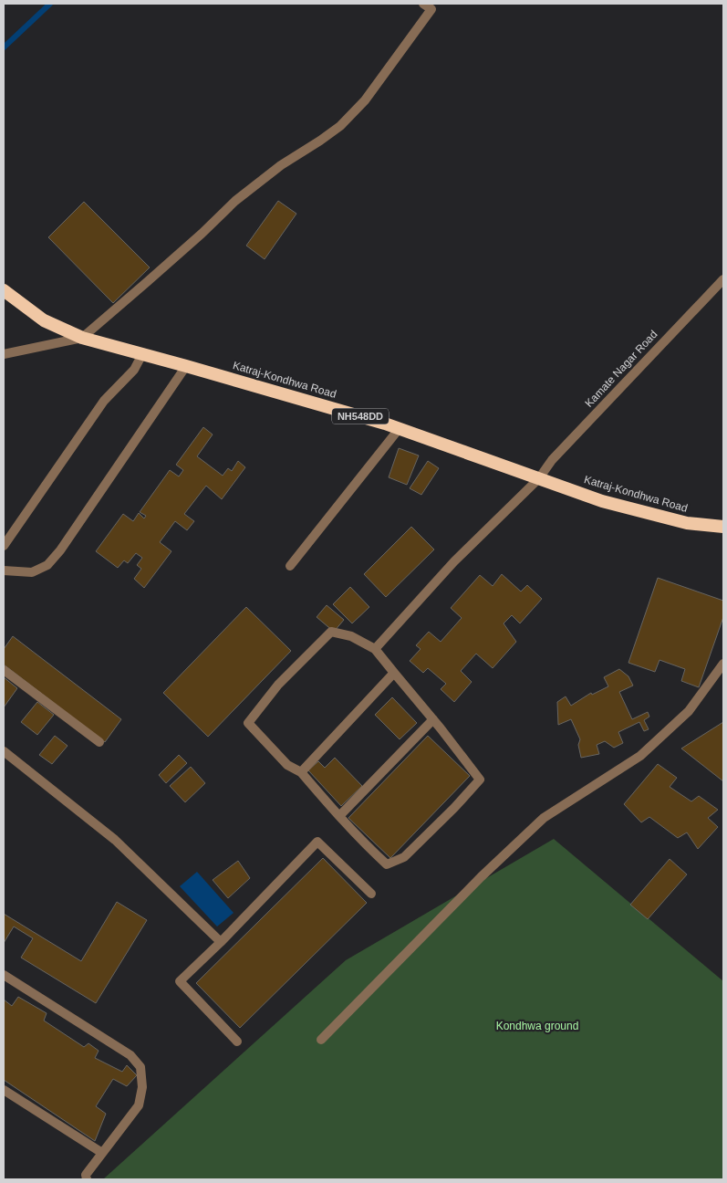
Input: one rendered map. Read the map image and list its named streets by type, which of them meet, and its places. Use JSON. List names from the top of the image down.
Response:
{
  "streets": {
    "highway": ["Katraj-Kondhwa Road", "NH548DD"],
    "street": ["Kamate Nagar Road"]
  },
  "crossings": [
    ["Kamate Nagar Road", "Katraj-Kondhwa Road"]
  ],
  "parks": ["Kondhwa ground"]
}
